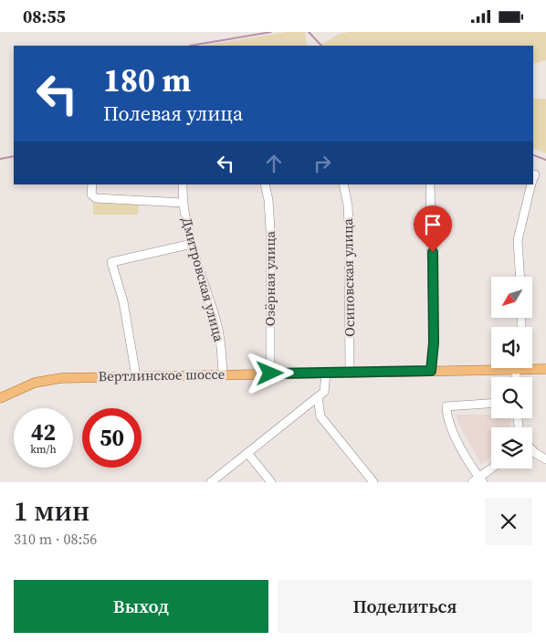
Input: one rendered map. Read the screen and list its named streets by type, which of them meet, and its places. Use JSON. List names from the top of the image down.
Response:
{
  "streets": {
    "main road": ["Вертлинское шоссе"],
    "street": ["Осиповская улица", "Озёрная улица", "Дмитровская улица"]
  },
  "crossings": [
    ["Осиповская улица", "Вертлинское шоссе"],
    ["Озёрная улица", "Вертлинское шоссе"],
    ["Дмитровская улица", "Вертлинское шоссе"]
  ],
  "north": "bottom left",
  "page": {
    "status": "08:55",
    "turn": ["180 m", "Полевая улица"],
    "speed": "42 km/h",
    "limit": "50",
    "heading": ["1 мин", "310 m · 08:56"],
    "buttons": ["Выход", "Поделиться"]
  }
}
